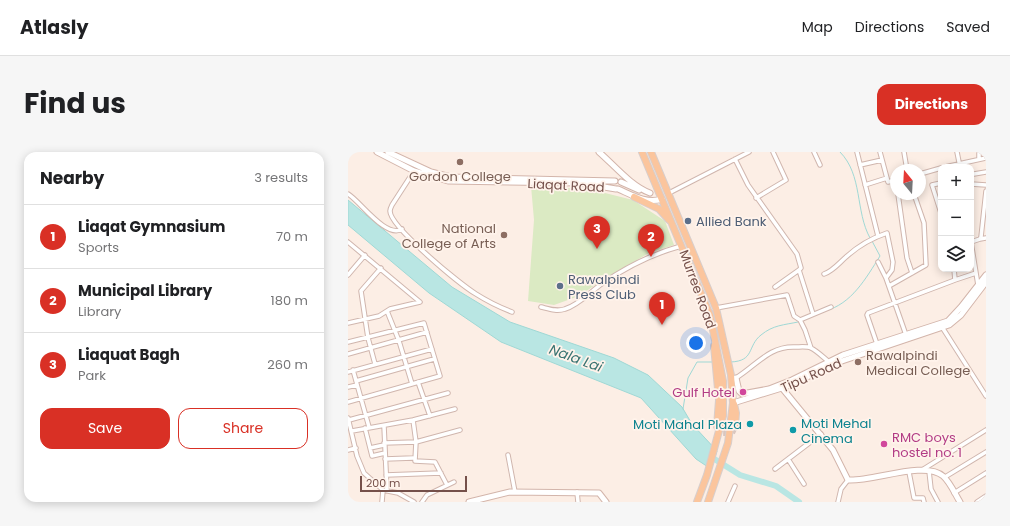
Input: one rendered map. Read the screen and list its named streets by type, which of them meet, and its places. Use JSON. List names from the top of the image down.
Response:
{
  "streets": {
    "main road": ["Liaqat Road", "Murree Road", "Tipu Road"]
  },
  "crossings": [
    ["Liaqat Road", "Murree Road"],
    ["Murree Road", "Tipu Road"]
  ],
  "water": ["Nala Lai"],
  "places": [
    "Gordon College",
    "Allied Bank",
    "National College of Arts",
    "Rawalpindi Press Club",
    "Rawalpindi Medical College",
    "Gulf Hotel",
    "Moti Mahal Plaza",
    "Moti Mehal Cinema",
    "RMC boys hostel no. 1"
  ],
  "scale_bar": "200 m",
  "north": "top",
  "page": {
    "header": "Atlasly",
    "nav": ["Map", "Directions", "Saved"],
    "title": "Find us",
    "buttons": [
      "Directions",
      ["Save", "Share"]
    ],
    "heading": ["Nearby", "3 results"],
    "map_buttons": ["+", "−"],
    "list": [
      {
        "mark": "1",
        "name": "Liaqat Gymnasium",
        "note": "Sports",
        "value": "70 m"
      },
      {
        "mark": "2",
        "name": "Municipal Library",
        "note": "Library",
        "value": "180 m"
      },
      {
        "mark": "3",
        "name": "Liaquat Bagh",
        "note": "Park",
        "value": "260 m"
      }
    ],
    "pins": ["3", "2", "1"],
    "scale": "200 m"
  }
}
